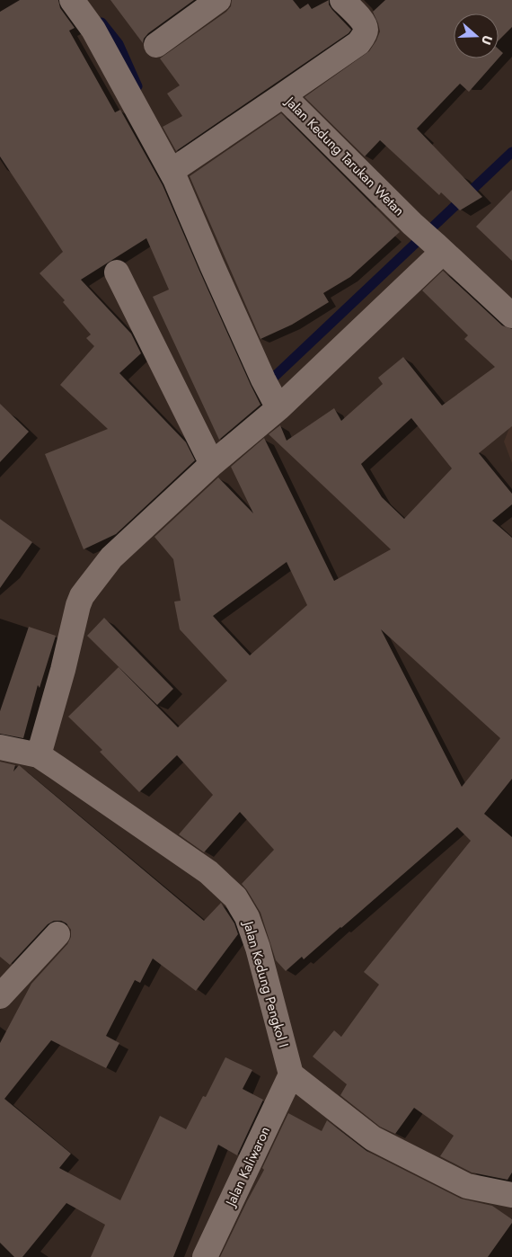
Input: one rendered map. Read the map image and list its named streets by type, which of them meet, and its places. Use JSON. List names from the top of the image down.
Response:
{
  "streets": {
    "street": ["Jalan Kedung Tarukan Wetan", "Jalan Kedung Pengkol I", "Jalan Kaliwaron"]
  },
  "crossings": [
    ["Jalan Kedung Pengkol I", "Jalan Kaliwaron"]
  ],
  "north": "right"
}
